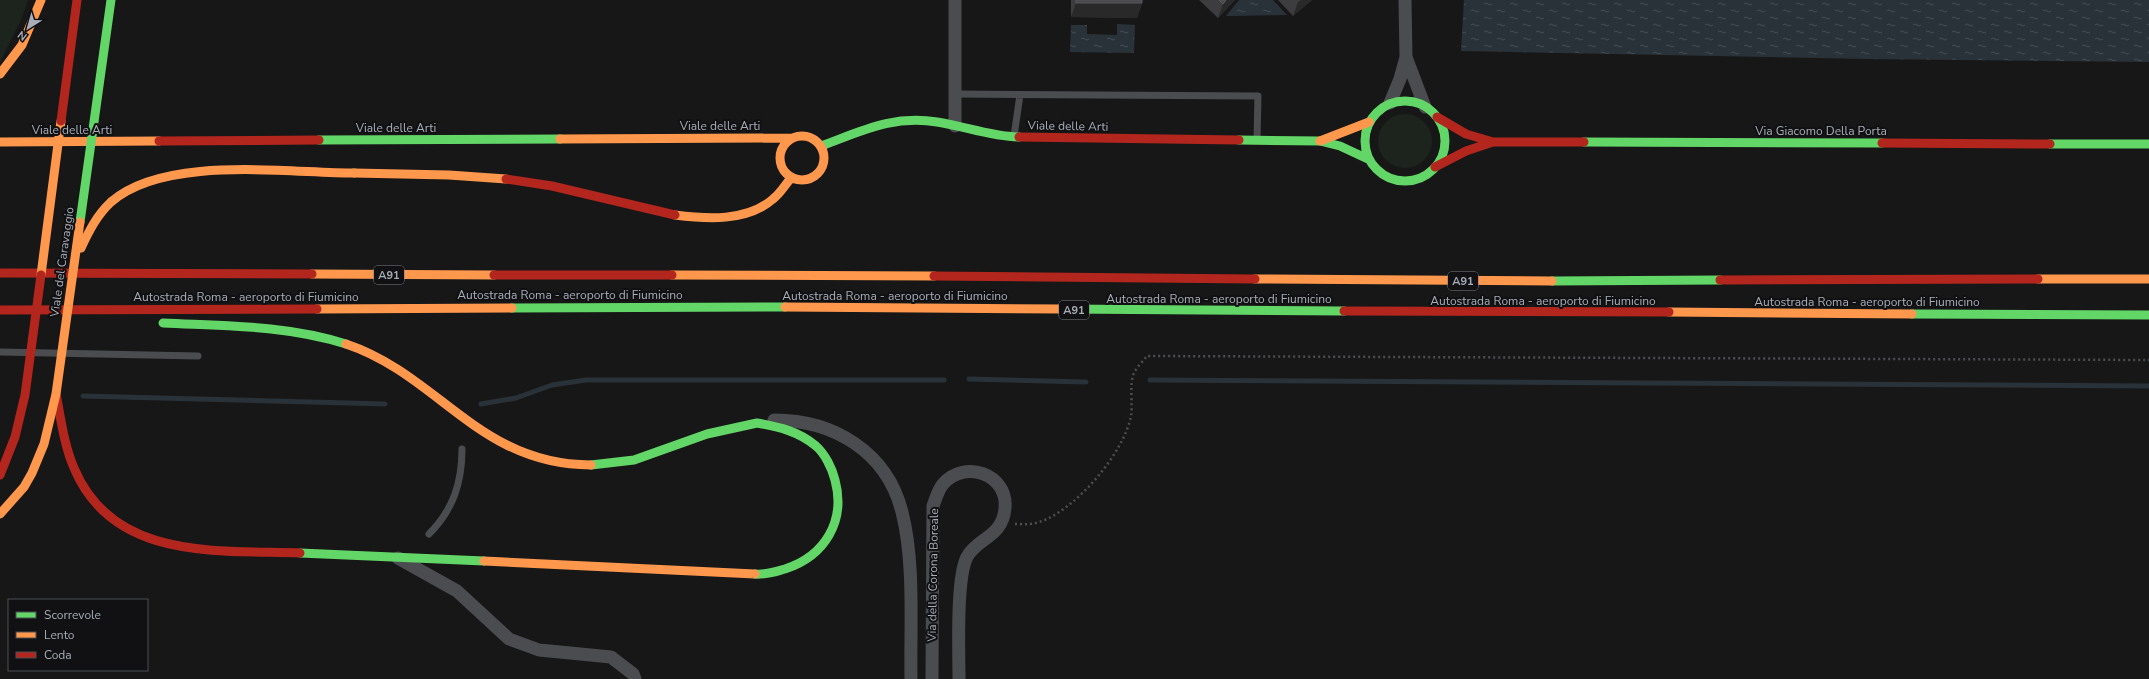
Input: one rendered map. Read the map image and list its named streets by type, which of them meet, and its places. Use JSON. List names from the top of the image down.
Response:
{
  "streets": {
    "main road": [
      "Viale delle Arti",
      "Via Giacomo Della Porta",
      "Viale del Caravaggio",
      "A91",
      "Autostrada Roma - aeroporto di Fiumicino"
    ],
    "street": ["Via della Corona Boreale"]
  },
  "crossings": [
    ["Viale delle Arti", "Via Giacomo Della Porta"]
  ],
  "legend": ["Scorrevole", "Lento", "Coda"],
  "north": "bottom left"
}
